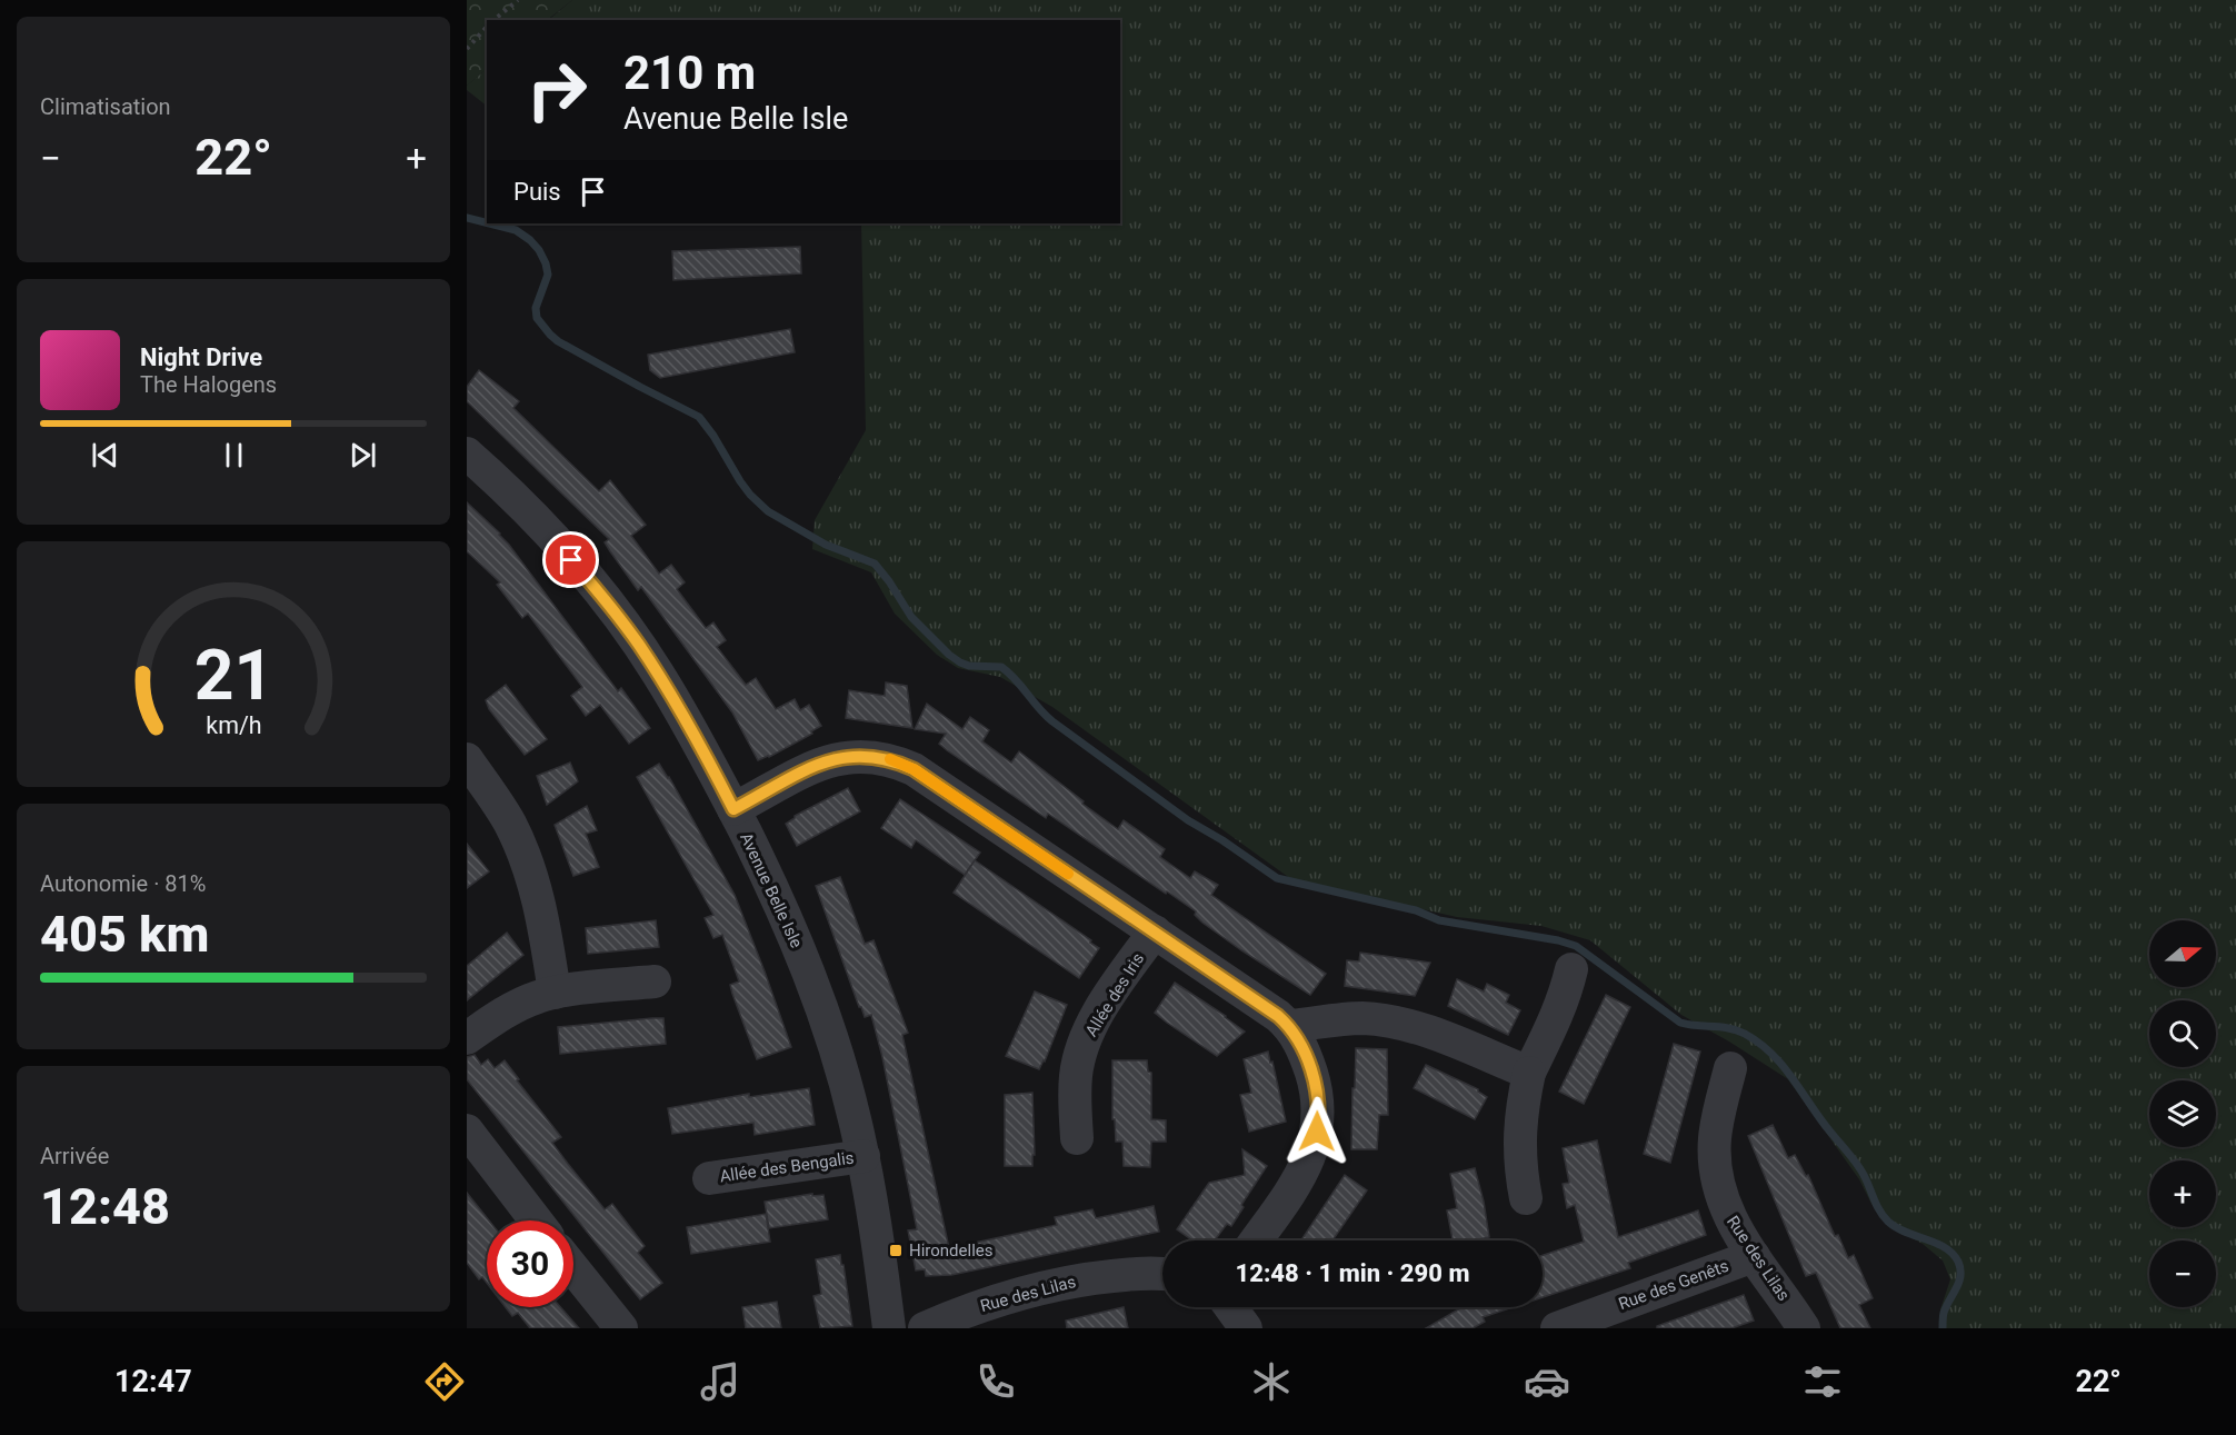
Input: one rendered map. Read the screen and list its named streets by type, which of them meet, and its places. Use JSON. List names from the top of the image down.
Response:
{
  "streets": {
    "street": [
      "Avenue Belle Isle",
      "Allée des Iris",
      "Allée des Bengalis",
      "Rue des Lilas",
      "Rue des Genêts"
    ]
  },
  "crossings": [
    ["Avenue Belle Isle", "Allée des Bengalis"],
    ["Rue des Lilas", "Rue des Genêts"]
  ],
  "places": {
    "transit": ["Hirondelles"]
  },
  "north": "right",
  "page": {
    "tile": [
      "Climatisation",
      ["Autonomie · 81%", "405 km"],
      ["Arrivée", "12:48"]
    ],
    "turn": ["210 m", "Avenue Belle Isle"],
    "heat": ["−", "22°", "+"],
    "then": "Puis",
    "song": ["Night Drive", "The Halogens"],
    "map_buttons": ["+", "−"],
    "limit": "30",
    "trip": "12:48 · 1 min · 290 m",
    "tabs": ["12:47", "22°"],
    "gauge": ["21", "km/h"]
  }
}
